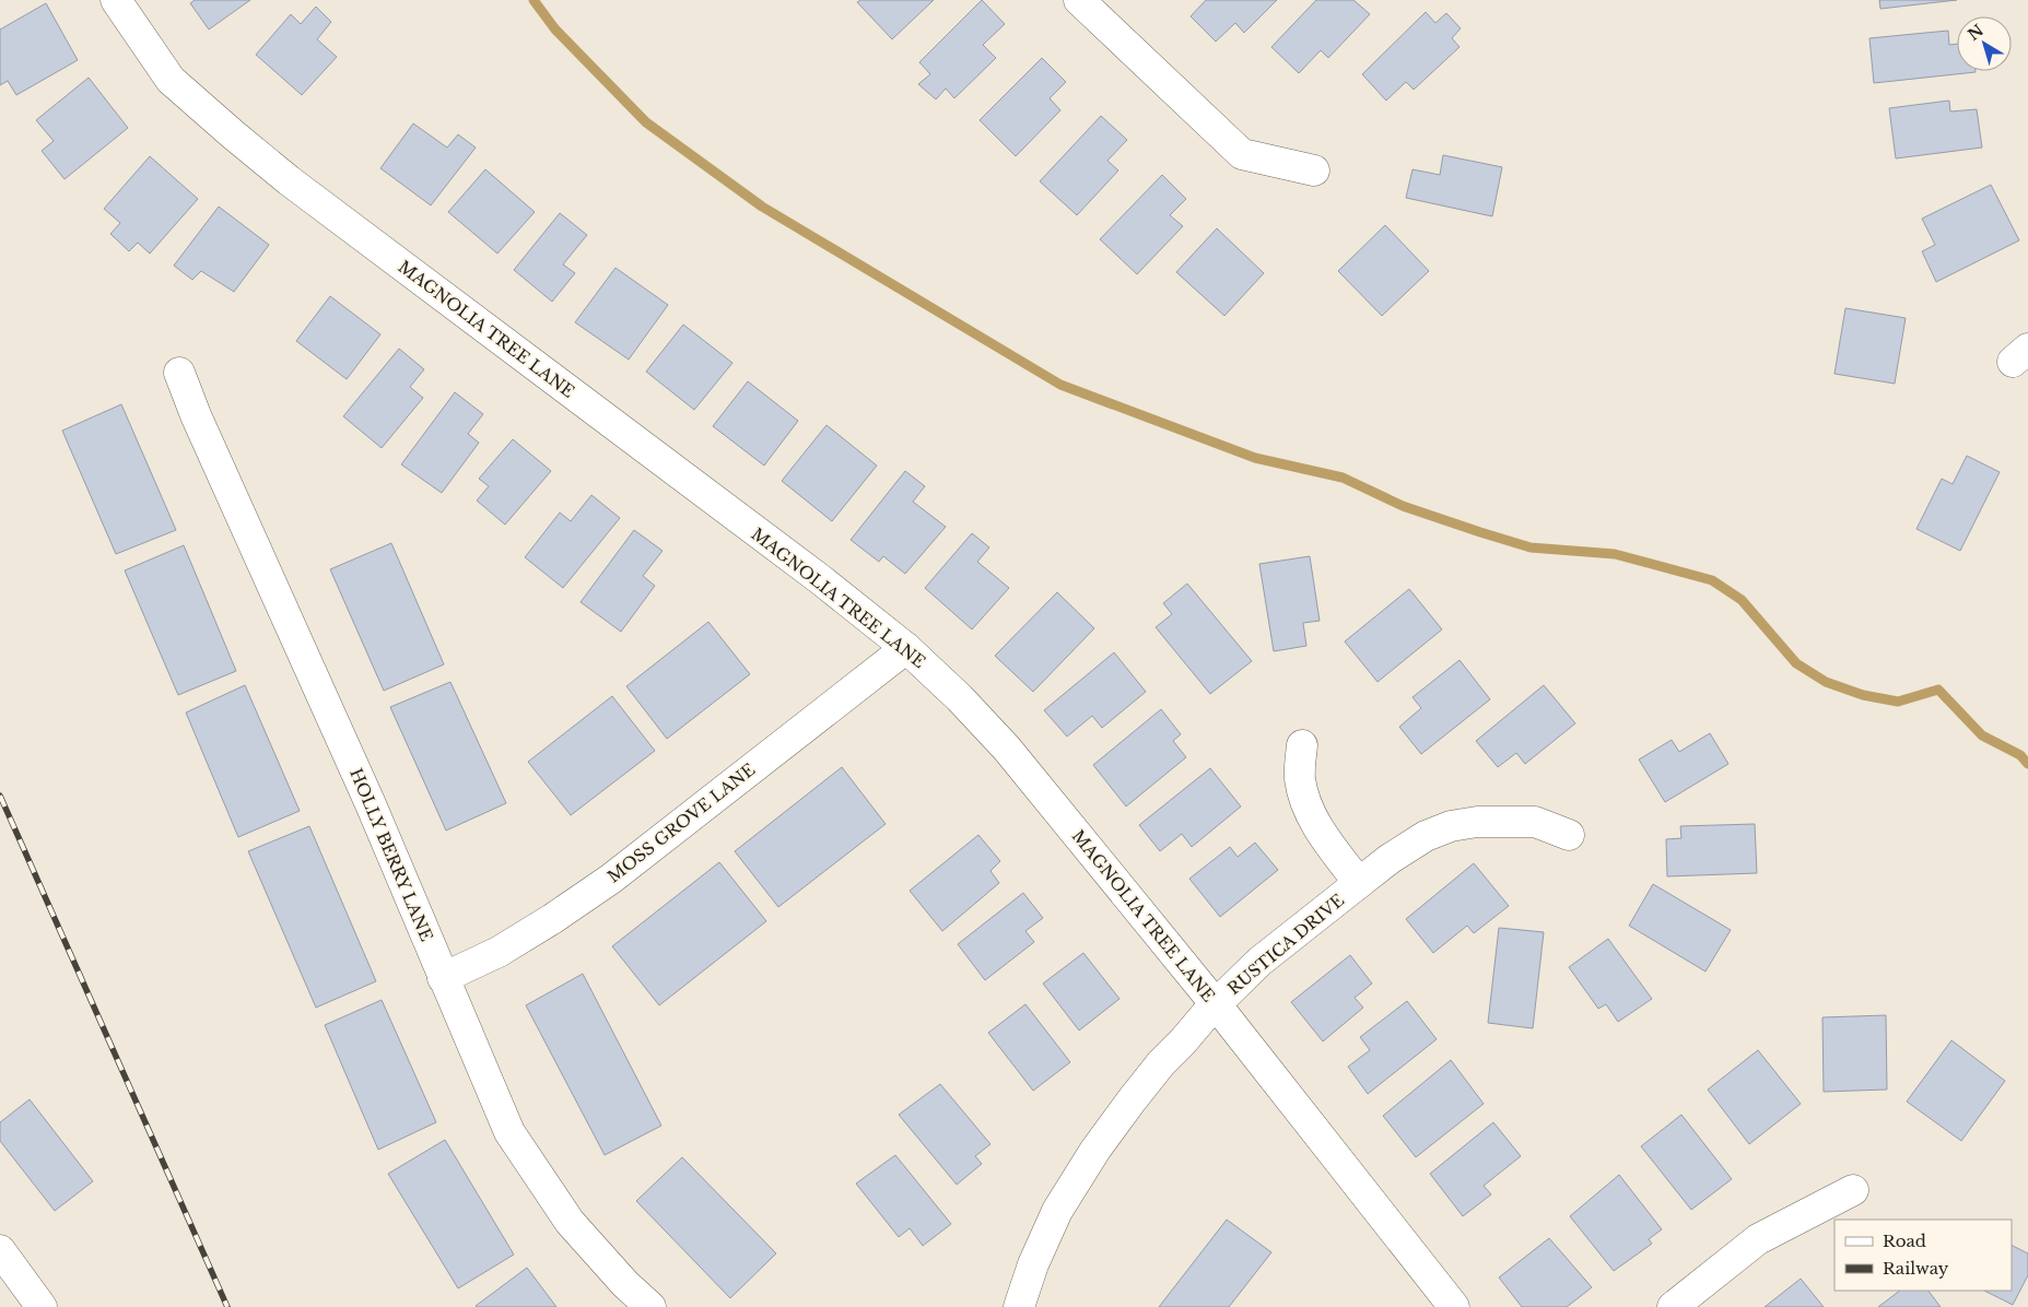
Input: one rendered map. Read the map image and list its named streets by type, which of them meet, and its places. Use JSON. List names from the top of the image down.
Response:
{
  "streets": {
    "street": [
      "MAGNOLIA TREE LANE",
      "MOSS GROVE LANE",
      "HOLLY BERRY LANE",
      "RUSTICA DRIVE"
    ]
  },
  "crossings": [
    ["MAGNOLIA TREE LANE", "MOSS GROVE LANE"],
    ["MAGNOLIA TREE LANE", "RUSTICA DRIVE"],
    ["MOSS GROVE LANE", "HOLLY BERRY LANE"]
  ],
  "legend": ["Road", "Railway"],
  "north": "top left"
}
